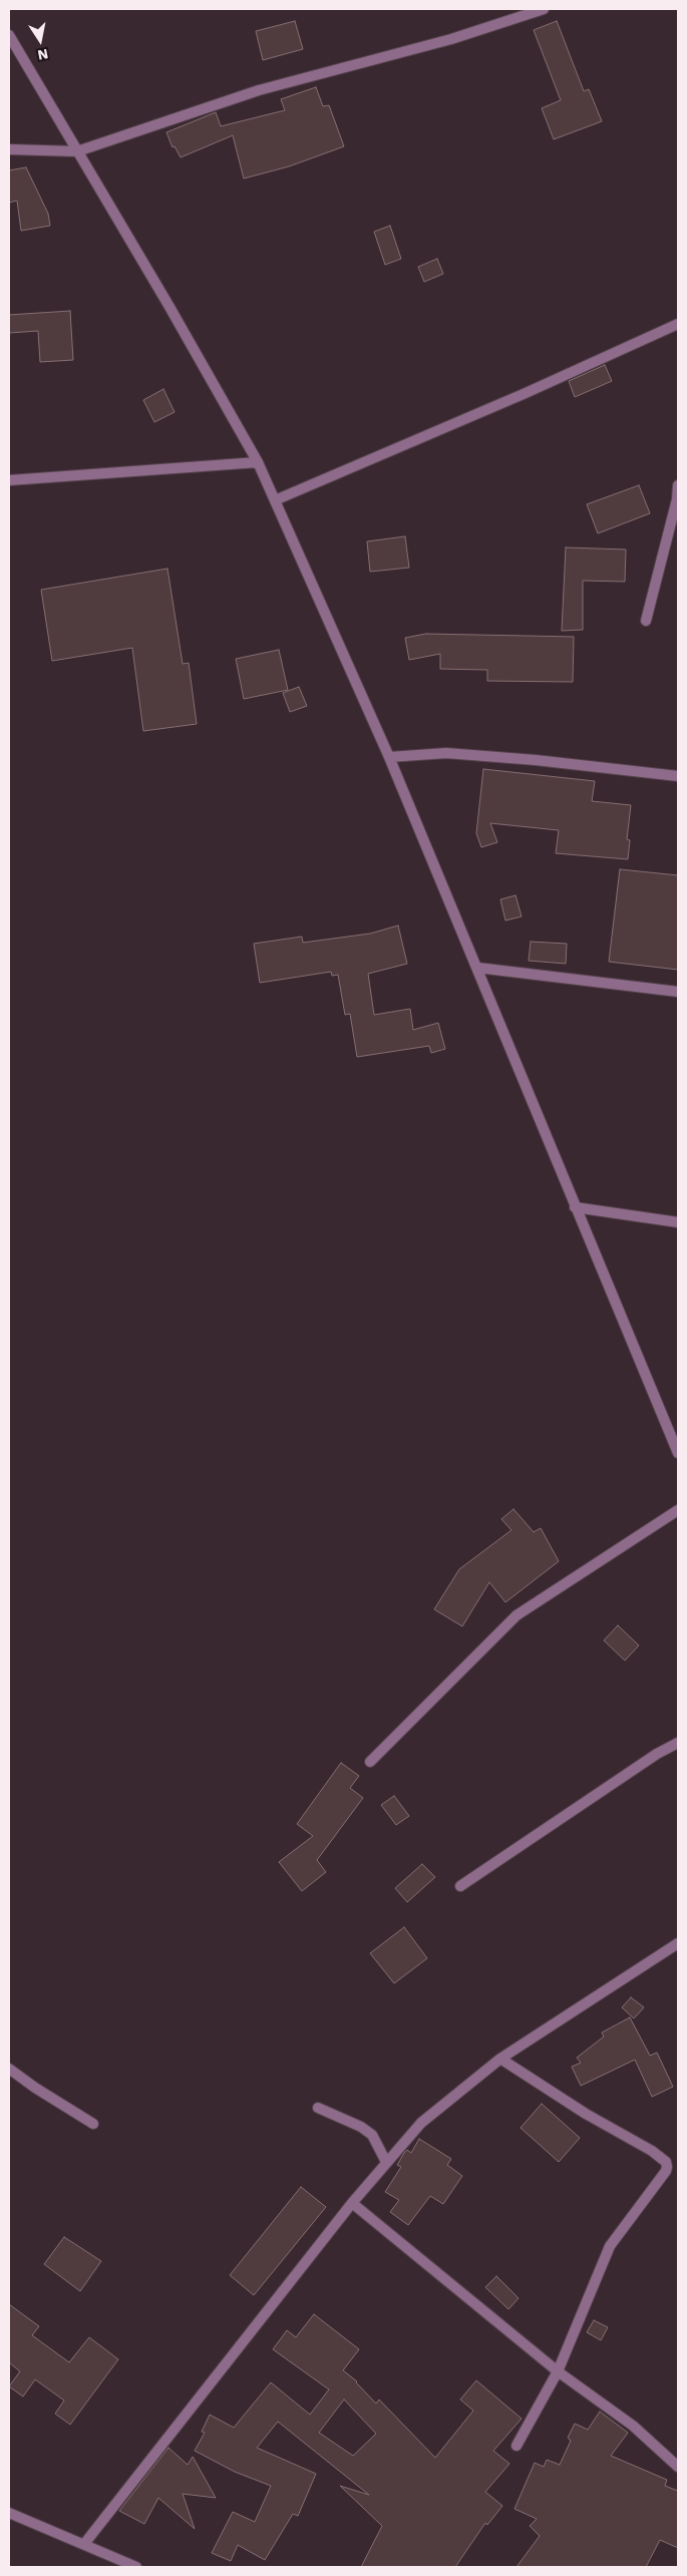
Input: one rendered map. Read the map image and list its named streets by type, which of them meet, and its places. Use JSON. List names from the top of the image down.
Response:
{
  "north": "bottom"
}
